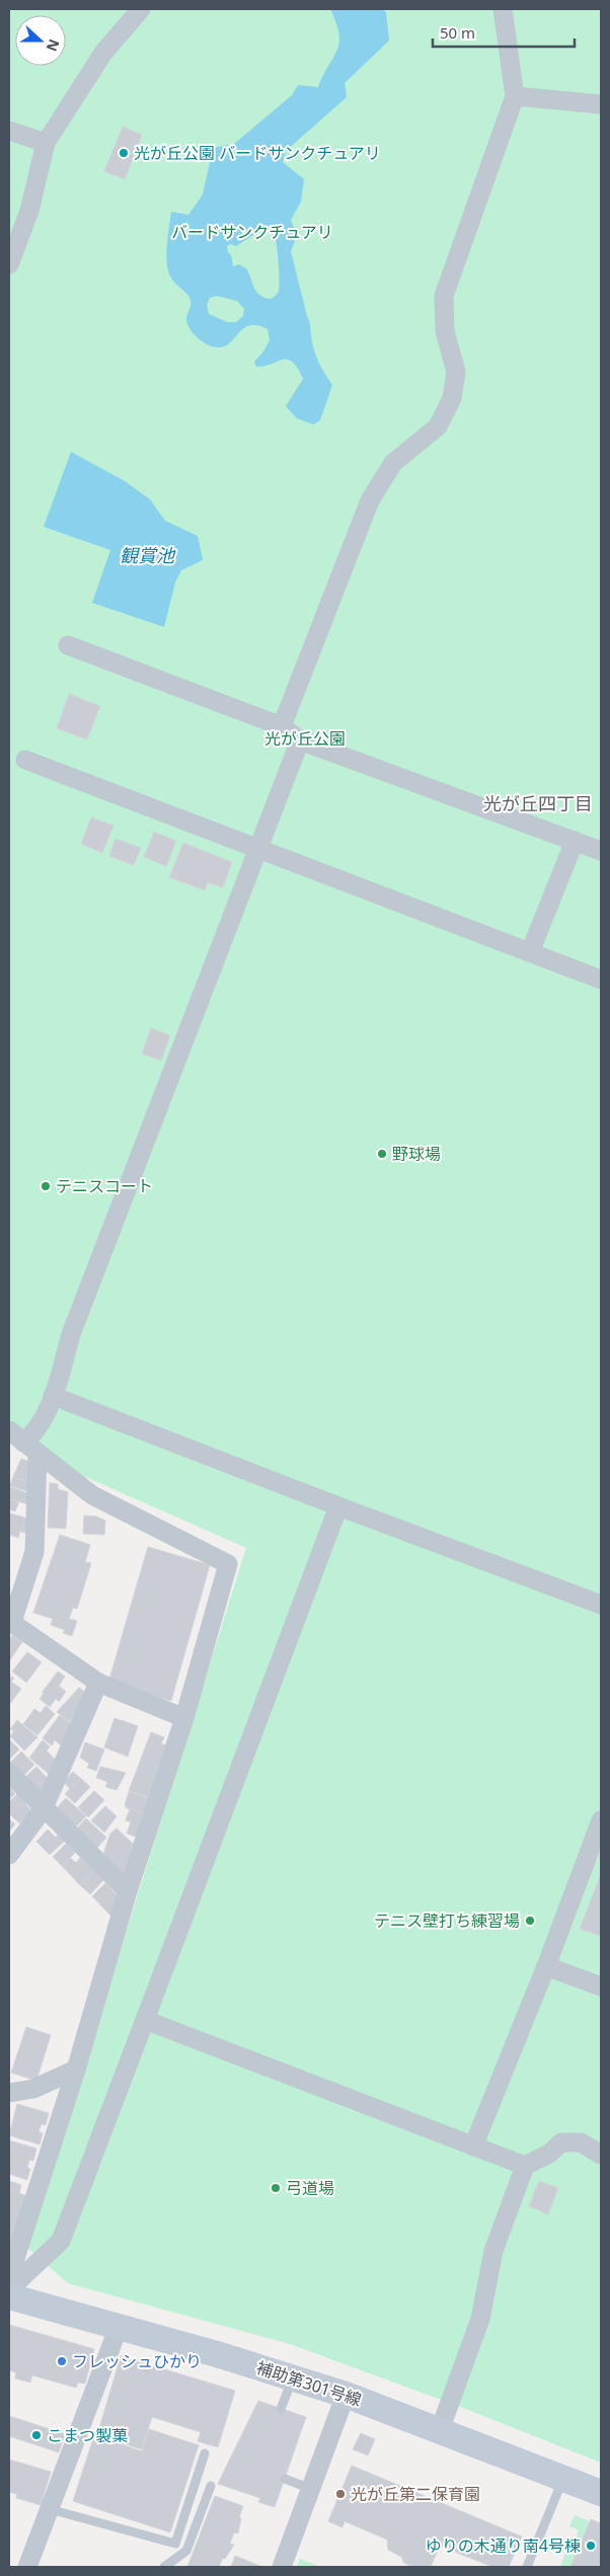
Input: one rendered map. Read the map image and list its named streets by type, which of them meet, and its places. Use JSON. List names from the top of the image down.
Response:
{
  "streets": {
    "street": ["補助第301号線"]
  },
  "districts": ["光が丘四丁目"],
  "water": ["観賞池"],
  "parks": ["バードサンクチュアリ", "光が丘公園"],
  "places": [
    "光が丘公園 バードサンクチュアリ",
    "野球場",
    "テニスコート",
    "テニス壁打ち練習場",
    "弓道場",
    "フレッシュひかり",
    "こまつ製菓",
    "光が丘第二保育園",
    "ゆりの木通り南4号棟"
  ],
  "scale_bar": "50 m",
  "north": "right"
}
